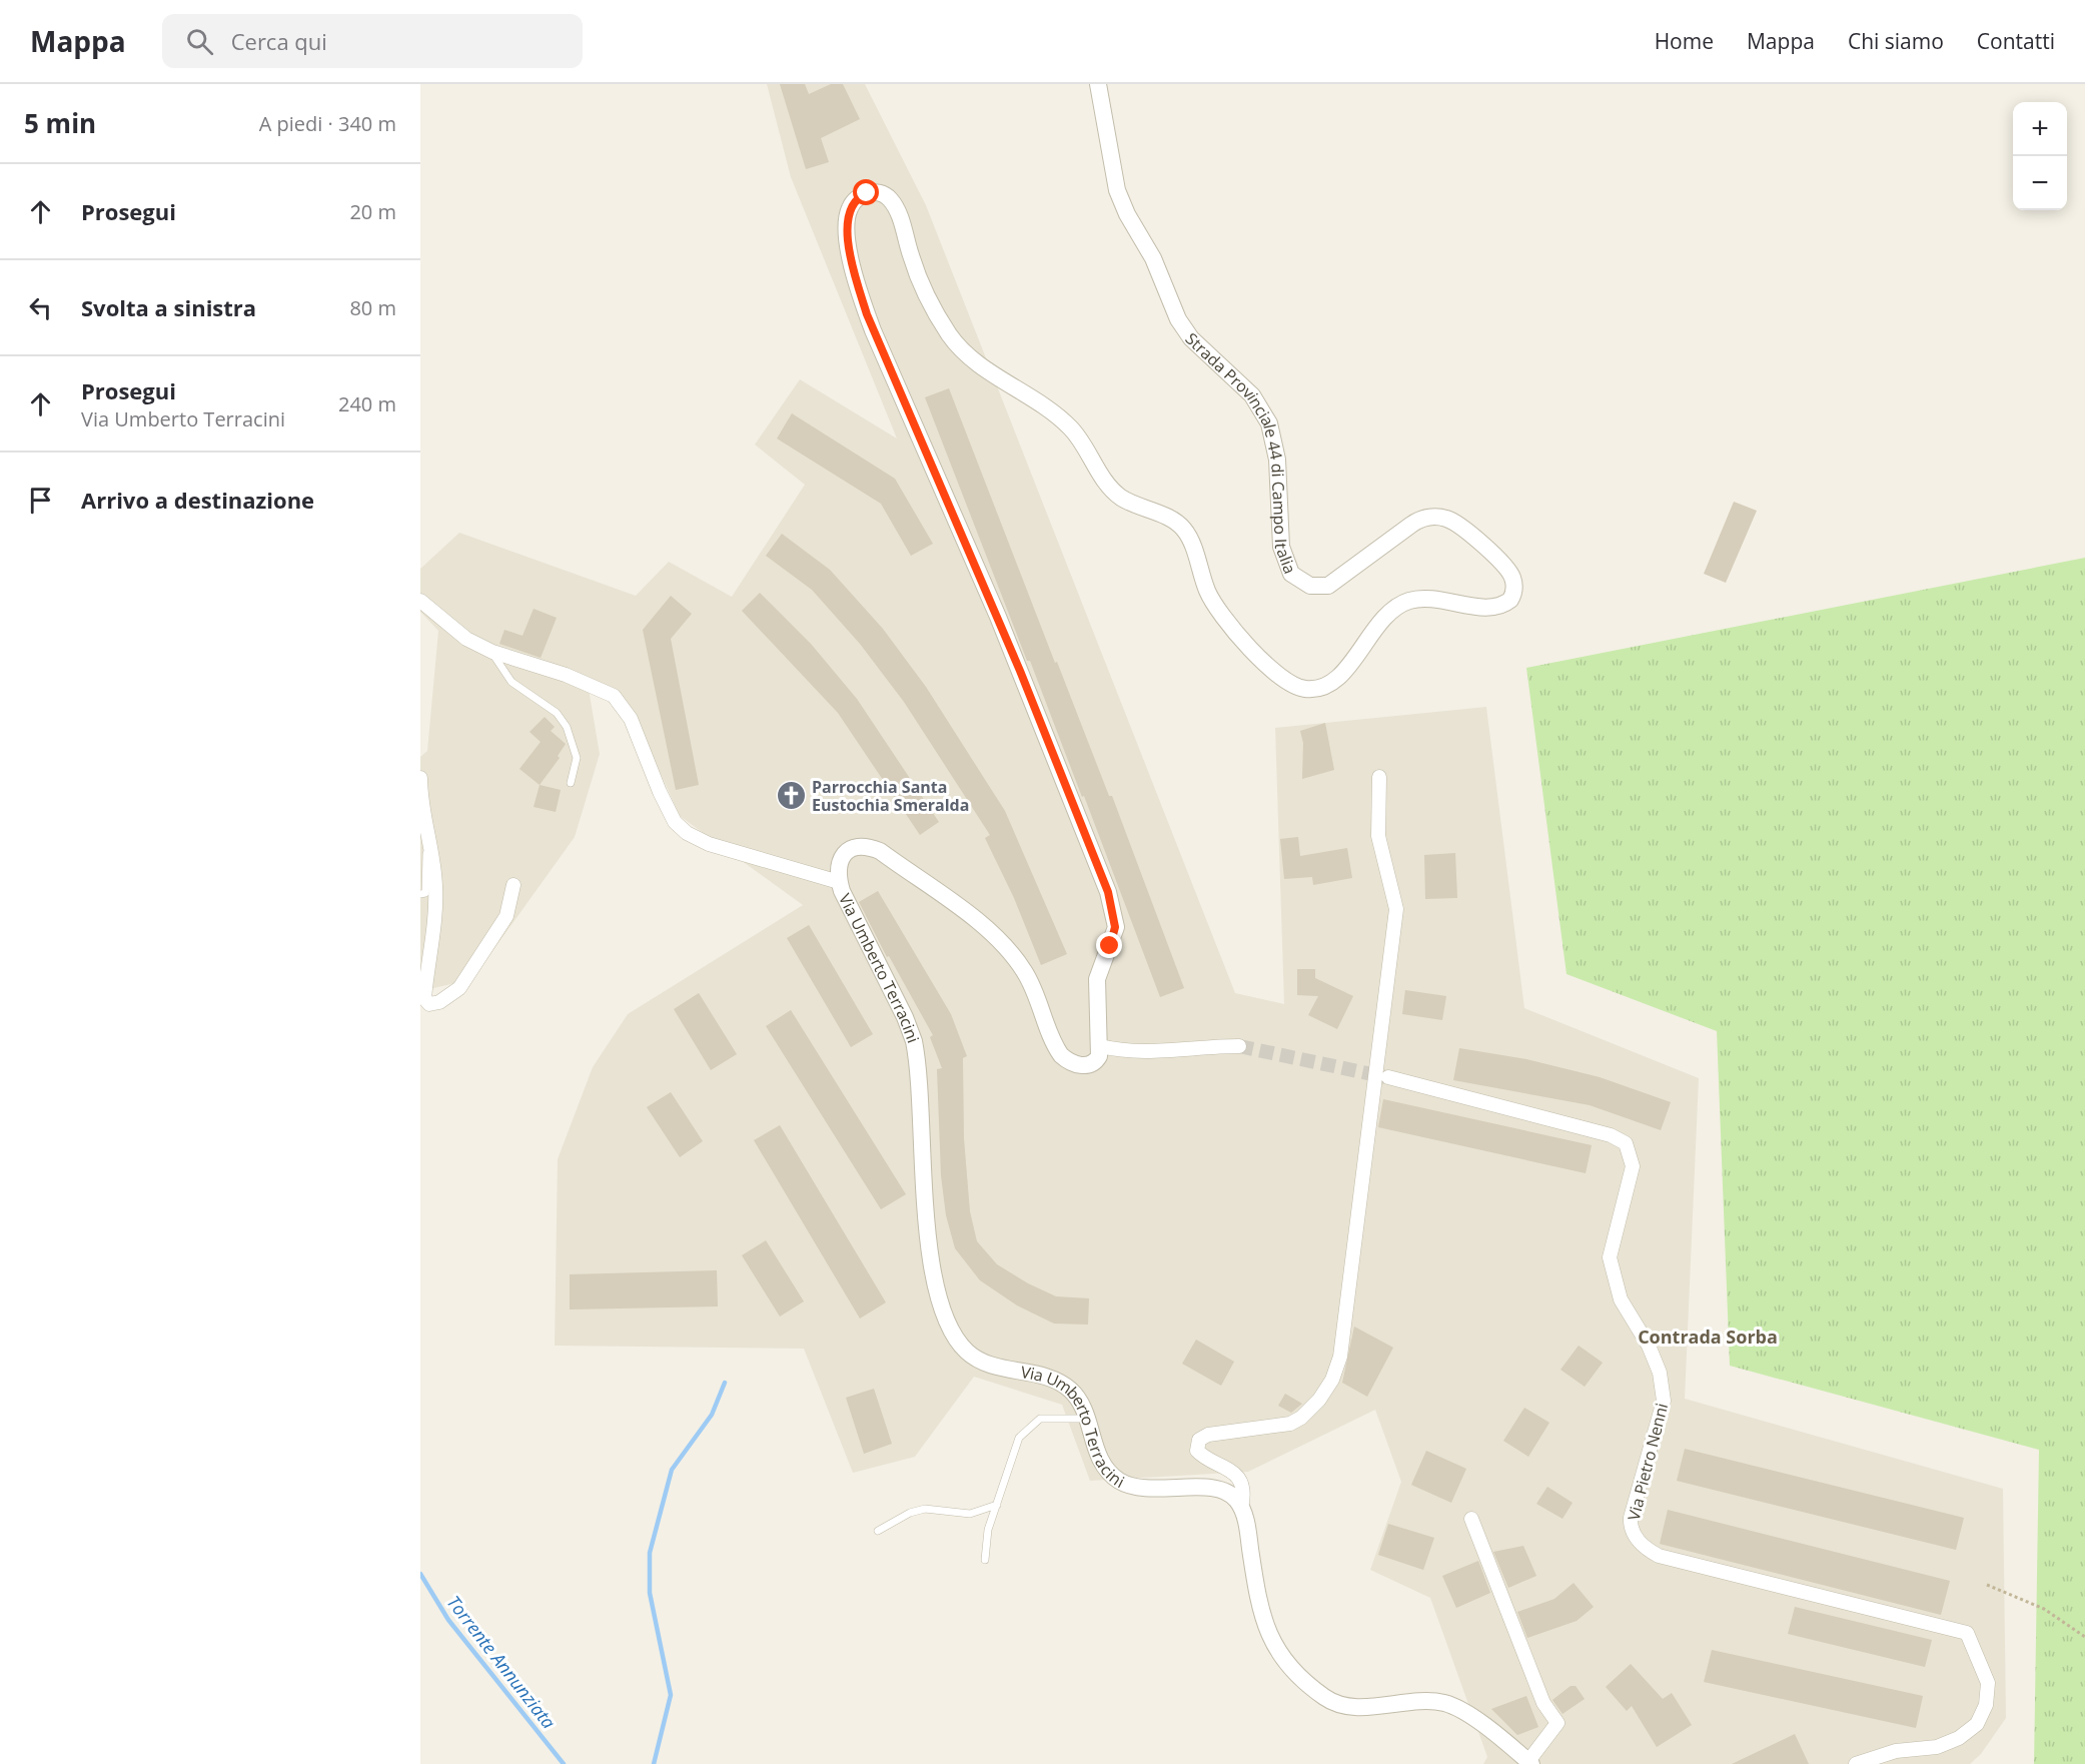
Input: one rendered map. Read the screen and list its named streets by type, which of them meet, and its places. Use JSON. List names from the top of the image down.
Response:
{
  "streets": {
    "street": ["Strada Provinciale 44 di Campo Italia", "Via Umberto Terracini", "Via Pietro Nenni"]
  },
  "crossings": [
    ["Strada Provinciale 44 di Campo Italia", "Via Umberto Terracini"]
  ],
  "districts": ["Contrada Sorba"],
  "water": ["Torrente Annunziata"],
  "places": {
    "church": ["Parrocchia Santa Eustochia Smeralda"]
  },
  "page": {
    "header": "Mappa",
    "search": "Cerca qui",
    "nav": [
      "Home",
      "Mappa",
      "Chi siamo",
      "Contatti"
    ],
    "heading": ["5 min", "A piedi · 340 m"],
    "map_buttons": ["+", "−"],
    "list": [
      ["Prosegui", "20 m"],
      ["Svolta a sinistra", "80 m"],
      ["Prosegui", "Via Umberto Terracini", "240 m"],
      "Arrivo a destinazione"
    ]
  }
}
